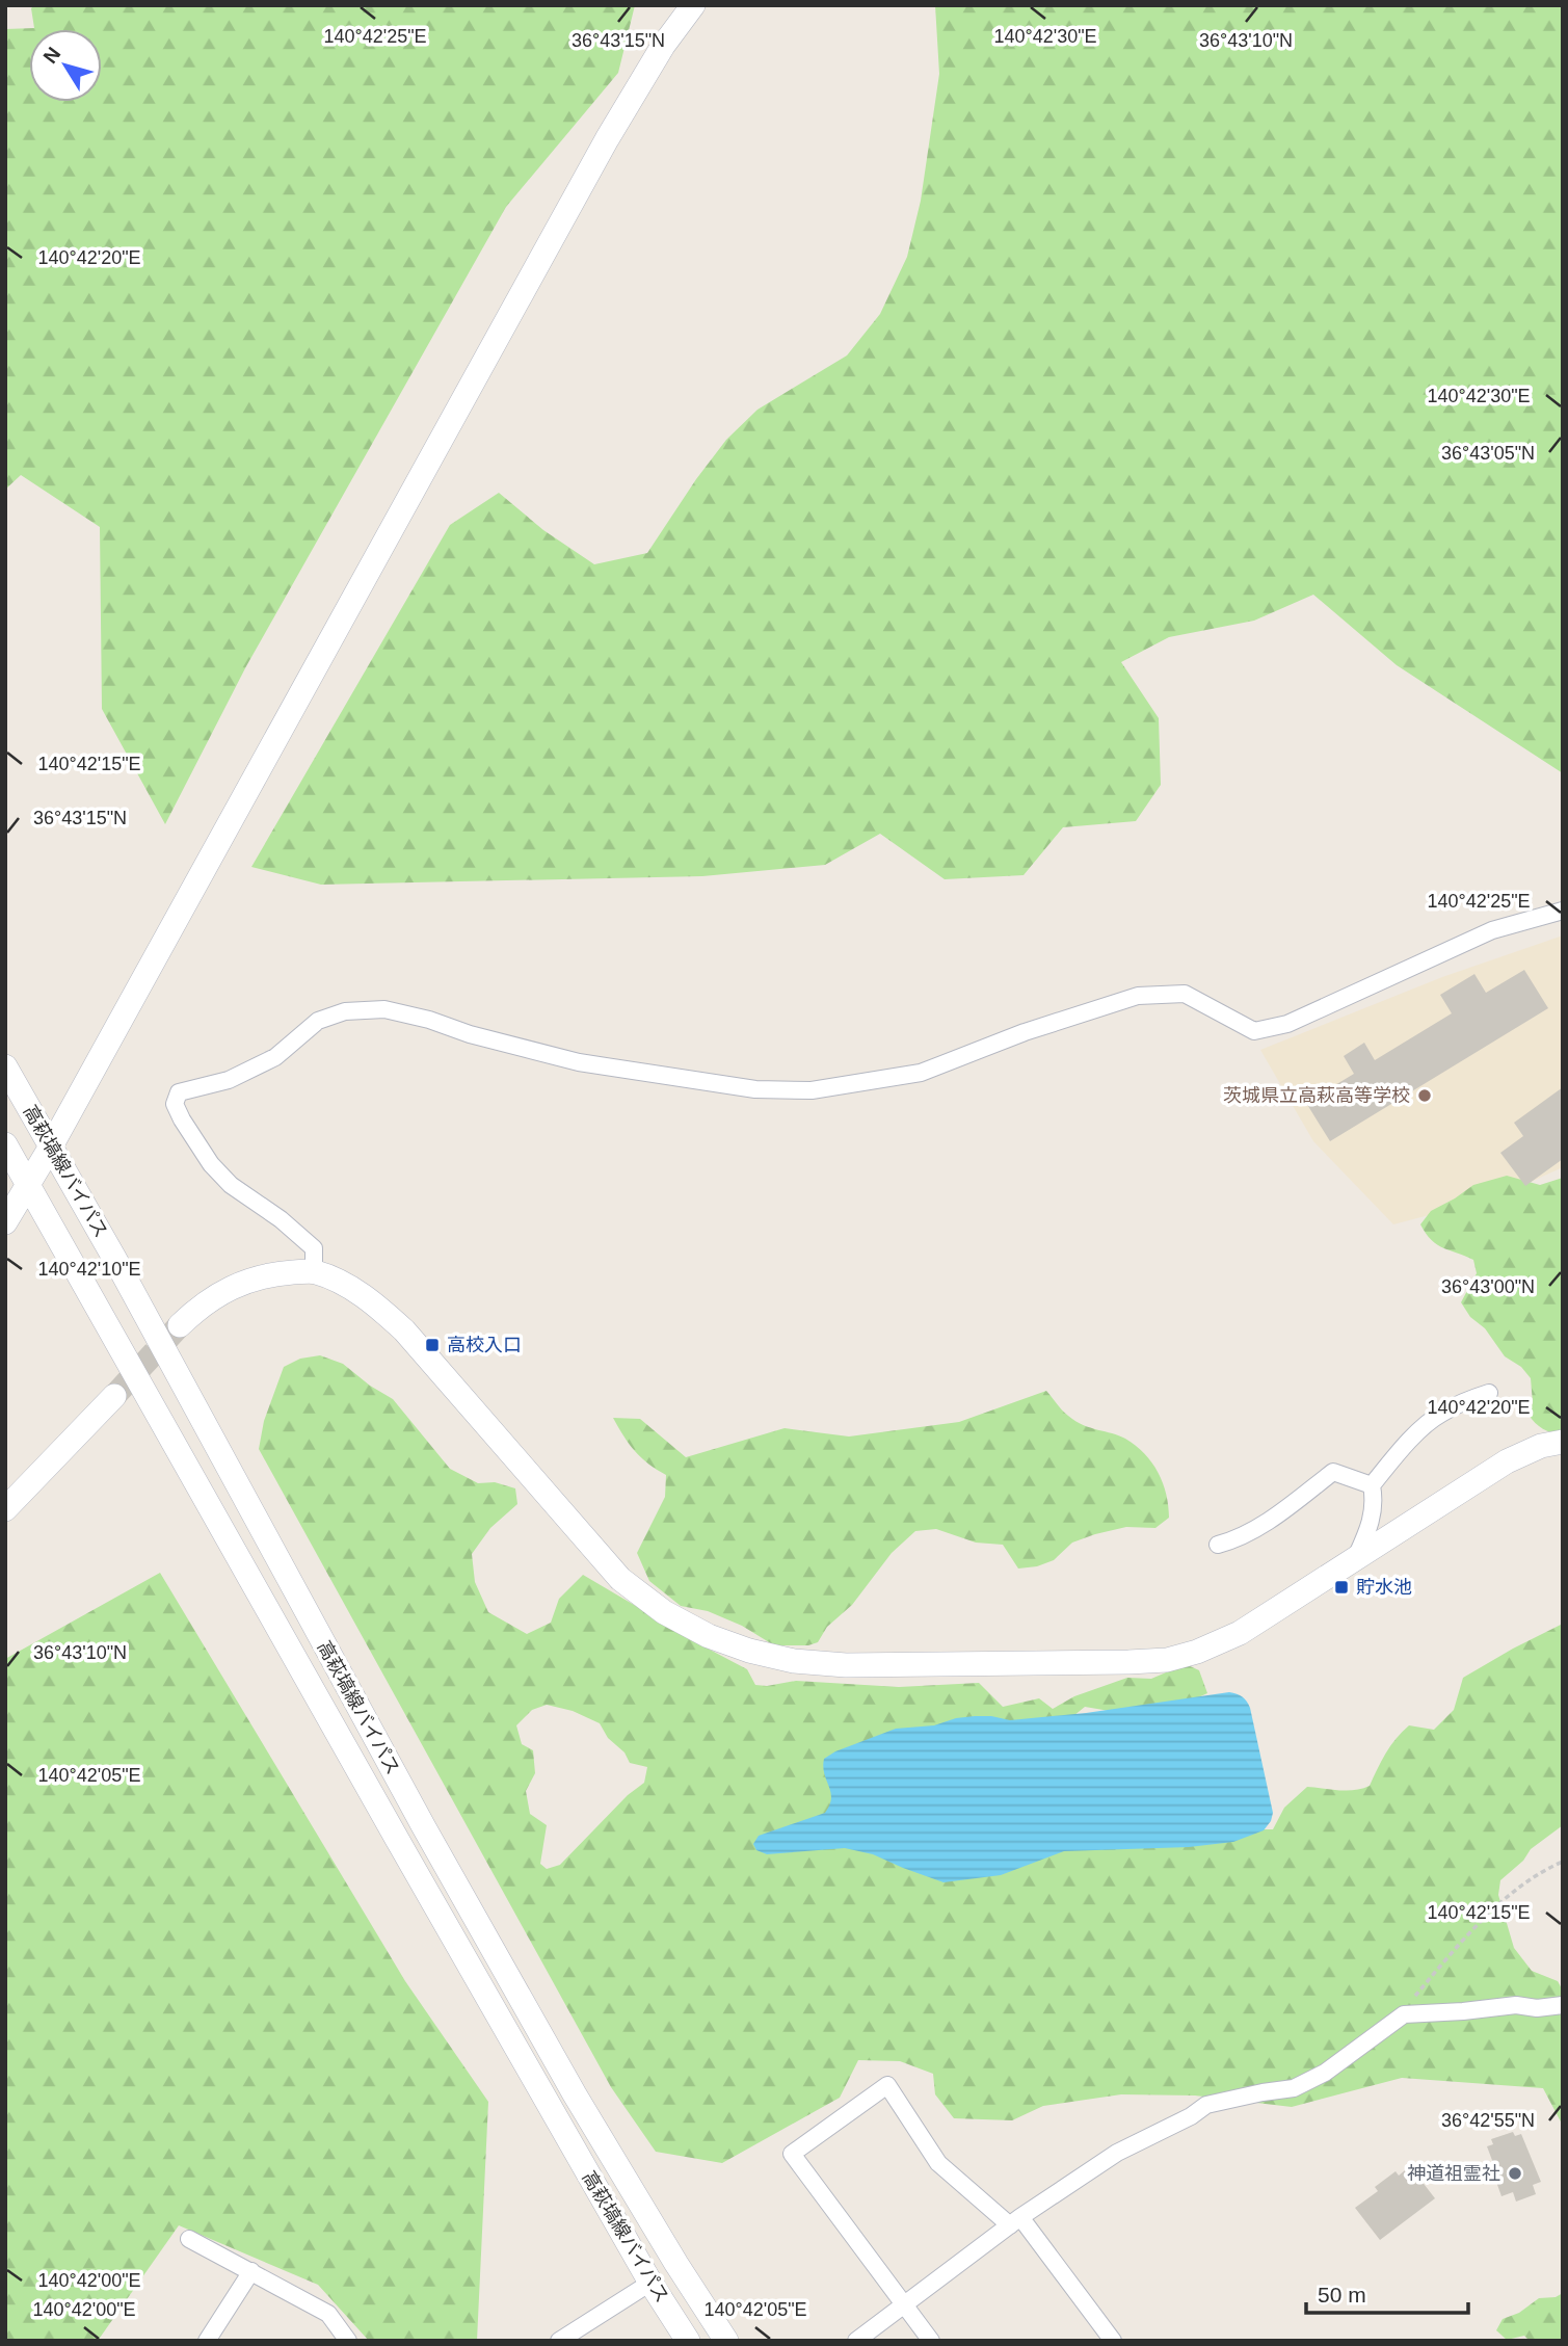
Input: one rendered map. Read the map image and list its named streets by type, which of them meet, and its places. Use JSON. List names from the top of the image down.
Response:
{
  "streets": {
    "street": ["高萩塙線バイパス"]
  },
  "places": {
    "other": ["茨城県立高萩高等学校", "神道祖霊社"],
    "transit": ["高校入口", "貯水池"]
  },
  "scale_bar": "50 m",
  "north": "top left",
  "coordinates": [
    "140°42'25\"E",
    "140°42'30\"E",
    "36°43'15\"N",
    "36°43'10\"N",
    "140°42'20\"E",
    "36°43'05\"N",
    "140°42'15\"E",
    "140°42'10\"E",
    "36°43'00\"N",
    "140°42'05\"E",
    "36°42'55\"N",
    "140°42'00\"E"
  ]
}
